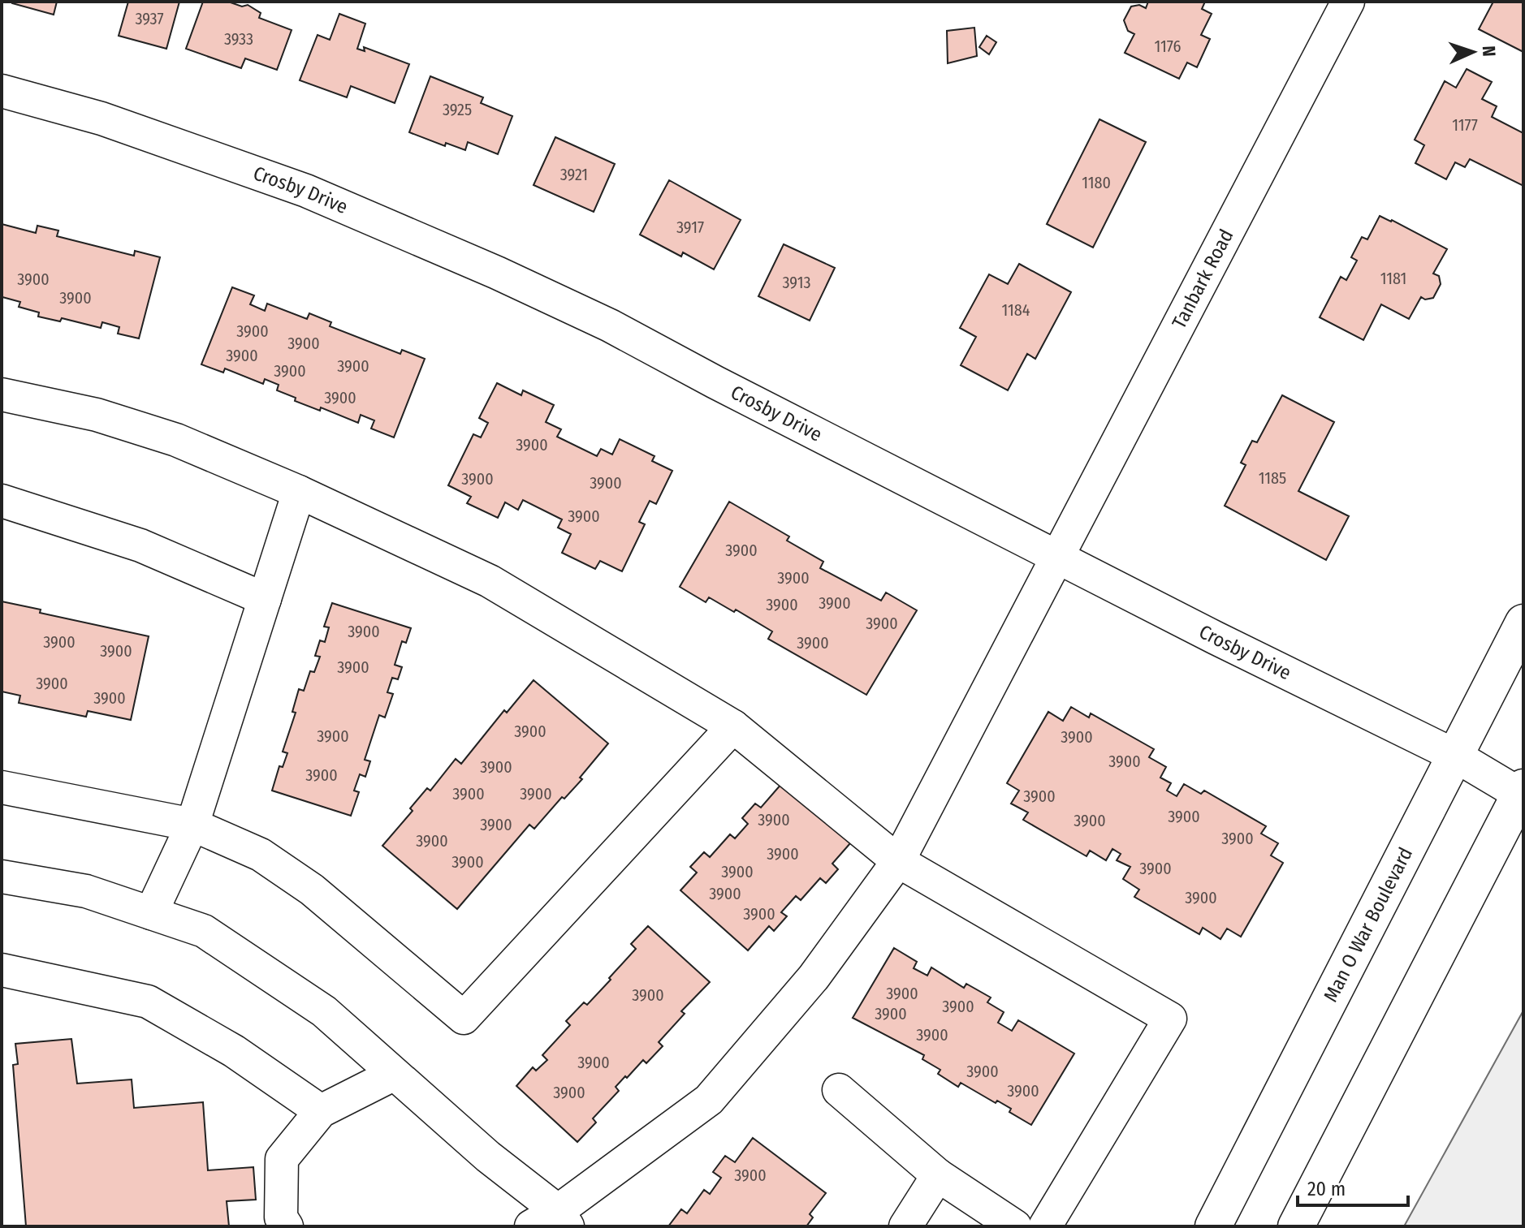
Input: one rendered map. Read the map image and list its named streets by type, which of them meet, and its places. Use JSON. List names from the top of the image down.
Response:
{
  "streets": {
    "main road": ["Man O War Boulevard"],
    "street": ["Crosby Drive", "Tanbark Road"]
  },
  "crossings": [
    ["Crosby Drive", "Tanbark Road"],
    ["Crosby Drive", "Man O War Boulevard"]
  ],
  "house_numbers": [
    "3937",
    "3933",
    "1176",
    "3925",
    "1177",
    "3921",
    "1180",
    "3917",
    "1181",
    "3900",
    "3913",
    "3900",
    "1184",
    "3900",
    "3900",
    "3900",
    "3900",
    "3900",
    "3900",
    "3900",
    "1185",
    "3900",
    "3900",
    "3900",
    "3900",
    "3900",
    "3900",
    "3900",
    "3900",
    "3900",
    "3900",
    "3900",
    "3900",
    "3900",
    "3900",
    "3900",
    "3900",
    "3900",
    "3900",
    "3900",
    "3900",
    "3900",
    "3900",
    "3900",
    "3900",
    "3900",
    "3900",
    "3900",
    "3900",
    "3900",
    "3900",
    "3900",
    "3900",
    "3900",
    "3900",
    "3900",
    "3900",
    "3900",
    "3900",
    "3900",
    "3900",
    "3900",
    "3900",
    "3900",
    "3900",
    "3900",
    "3900",
    "3900"
  ],
  "scale_bar": "20 m",
  "north": "right"
}
